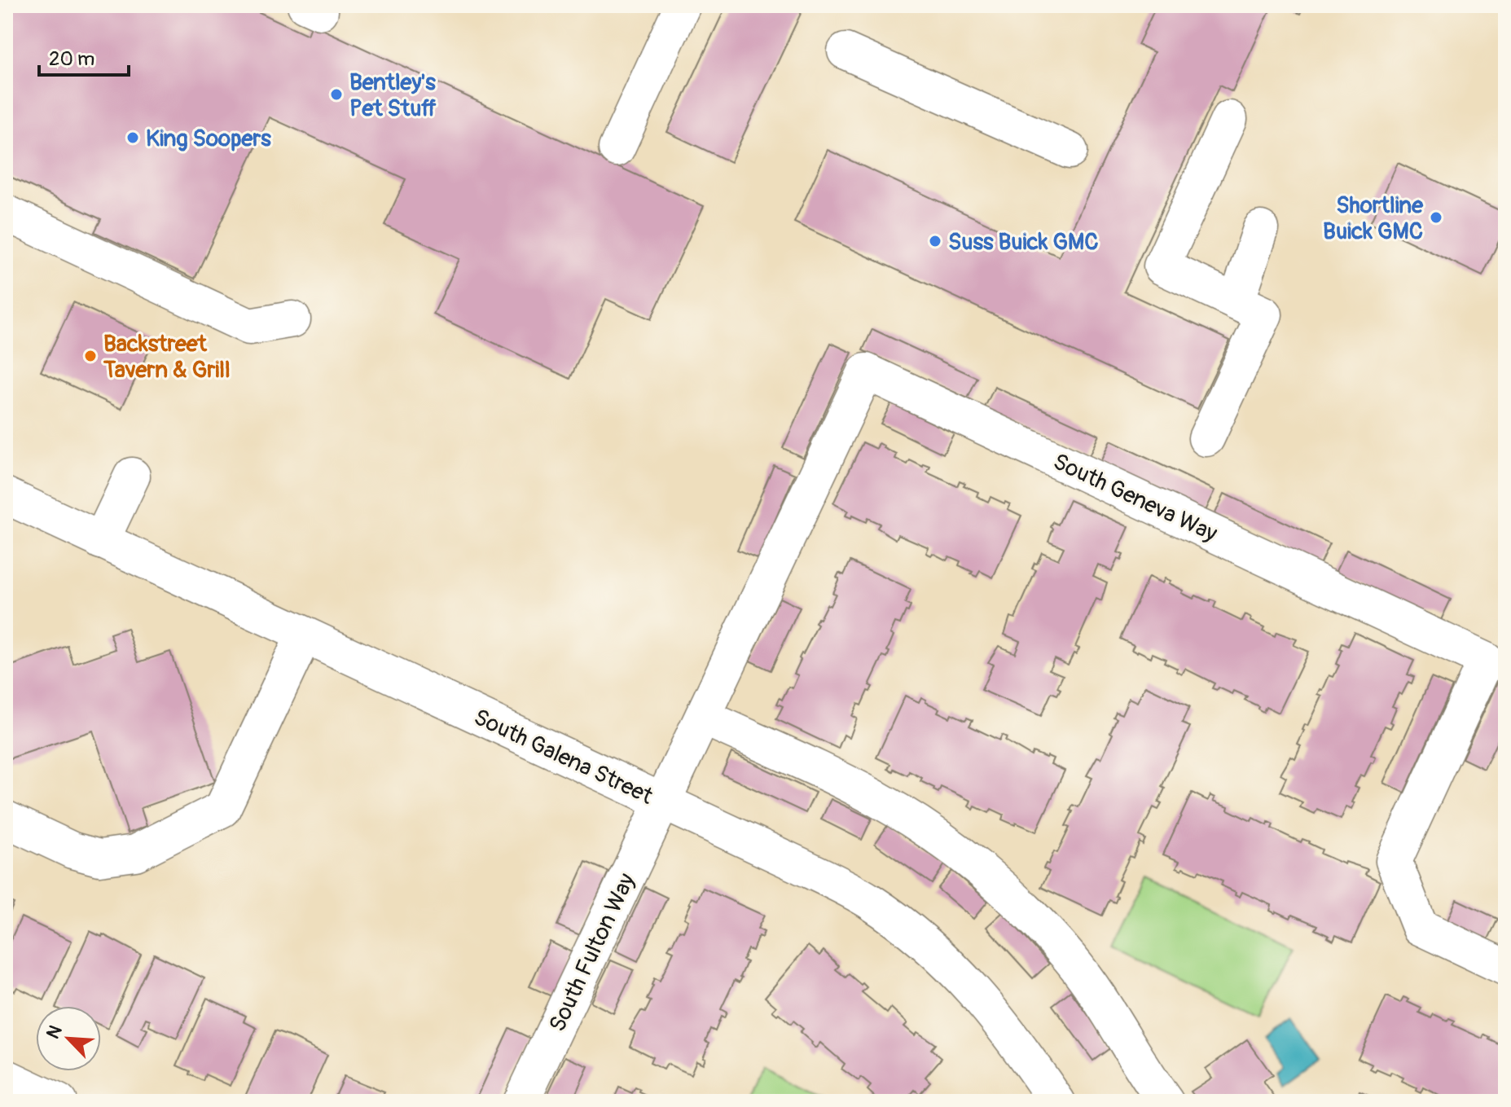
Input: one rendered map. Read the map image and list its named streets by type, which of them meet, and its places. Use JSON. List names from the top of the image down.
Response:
{
  "streets": {
    "street": ["South Geneva Way", "South Galena Street", "South Fulton Way"]
  },
  "crossings": [
    ["South Geneva Way", "South Galena Street"],
    ["South Geneva Way", "South Fulton Way"],
    ["South Galena Street", "South Fulton Way"]
  ],
  "places": [
    "Bentley's Pet Stuff",
    "King Soopers",
    "Shortline Buick GMC",
    "Suss Buick GMC",
    "Backstreet Tavern & Grill"
  ],
  "scale_bar": "20 m",
  "north": "top left"
}
